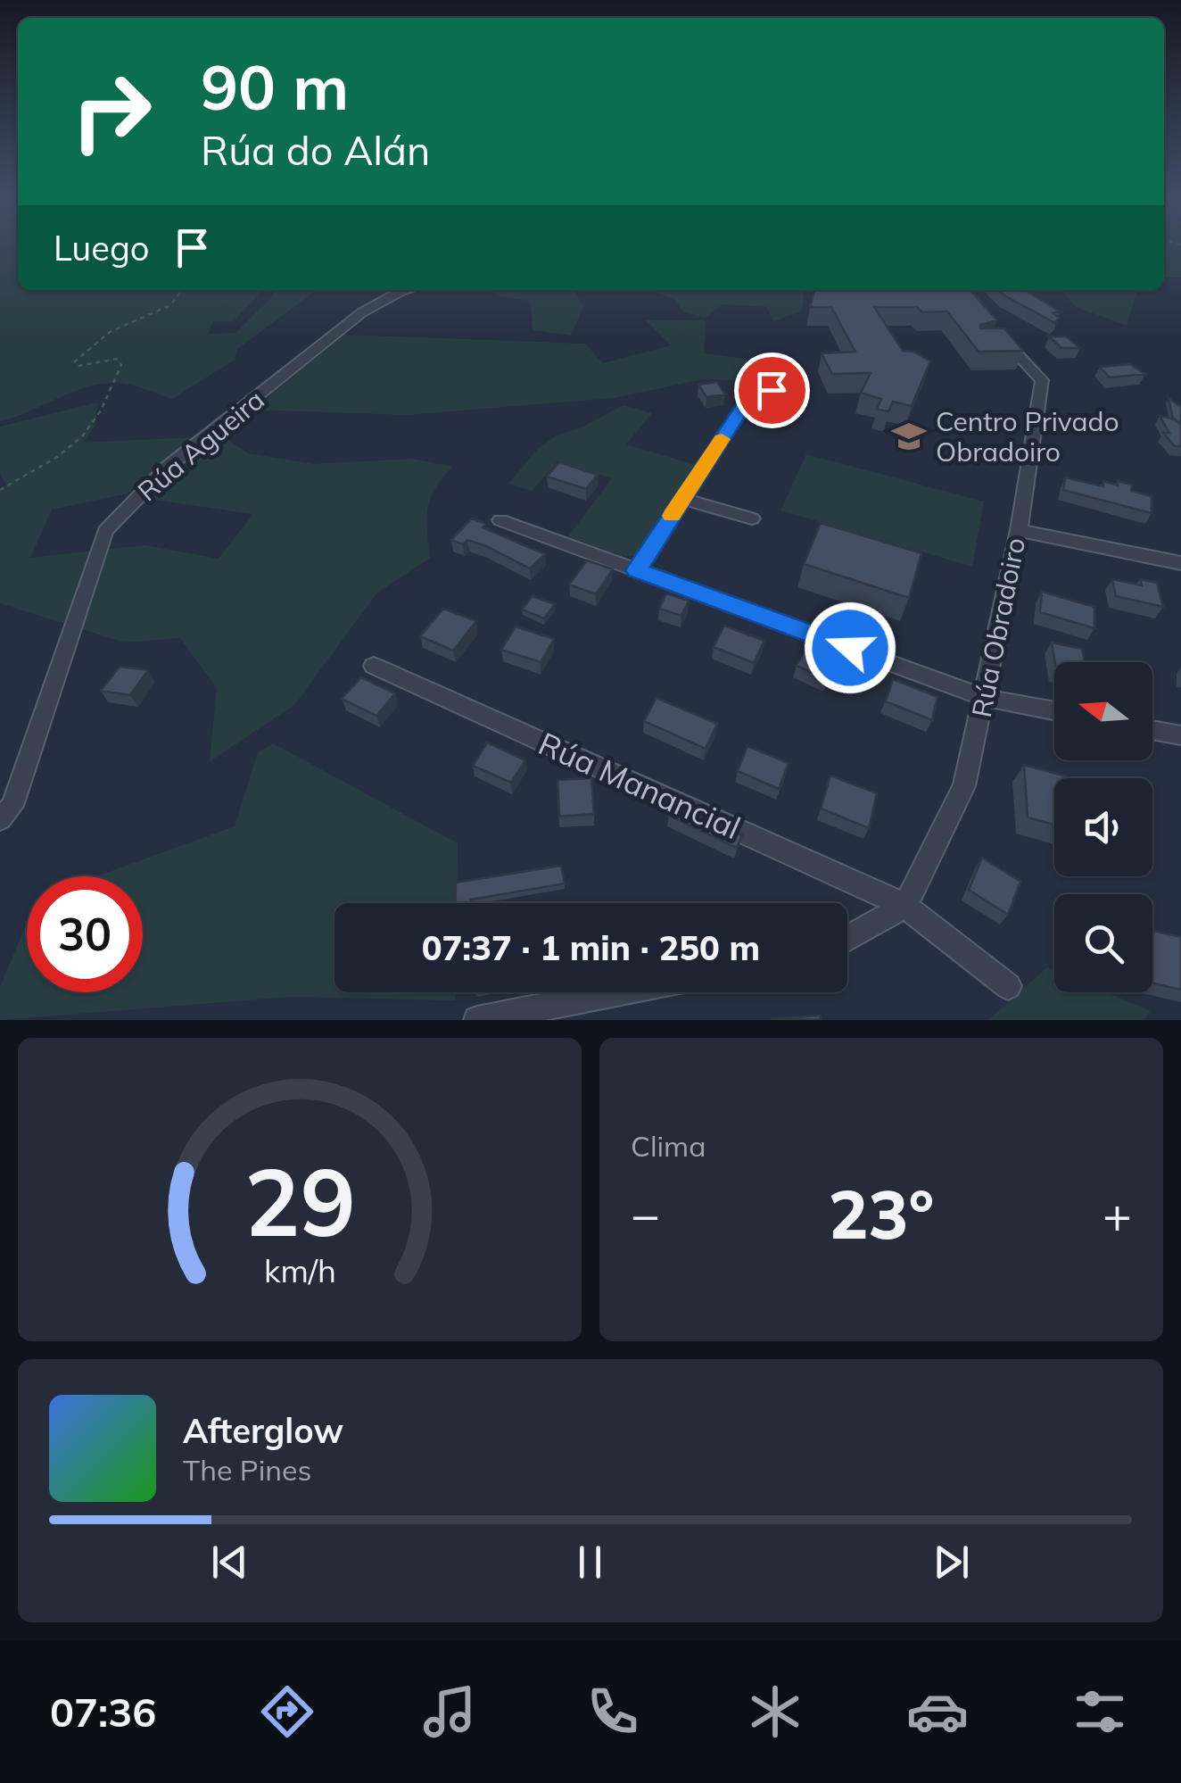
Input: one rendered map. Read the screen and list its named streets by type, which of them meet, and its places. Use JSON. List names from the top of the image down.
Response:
{
  "streets": {
    "street": ["Rúa Agueira", "Rúa Obradoiro", "Rúa Manancial"]
  },
  "crossings": [
    ["Rúa Obradoiro", "Rúa Manancial"]
  ],
  "places": {
    "school or university": ["Centro Privado Obradoiro"]
  },
  "north": "left",
  "page": {
    "turn": ["90 m", "Rúa do Alán"],
    "then": "Luego",
    "limit": "30",
    "trip": "07:37 · 1 min · 250 m",
    "tile": "Clima",
    "heat": ["−", "23°", "+"],
    "song": ["Afterglow", "The Pines"],
    "tabs": "07:36",
    "gauge": ["29", "km/h"]
  }
}
